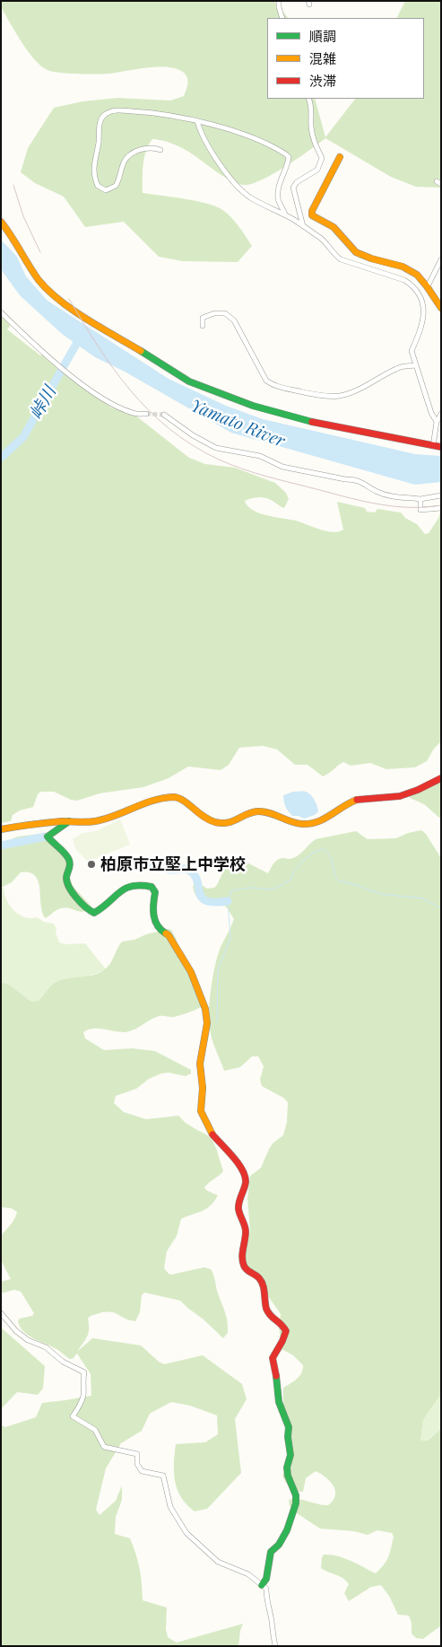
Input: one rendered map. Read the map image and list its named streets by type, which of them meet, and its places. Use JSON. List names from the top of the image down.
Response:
{
  "water": ["峠川", "Yamato River"],
  "places": ["柏原市立堅上中学校"],
  "legend": ["順調", "混雑", "渋滞"]
}
